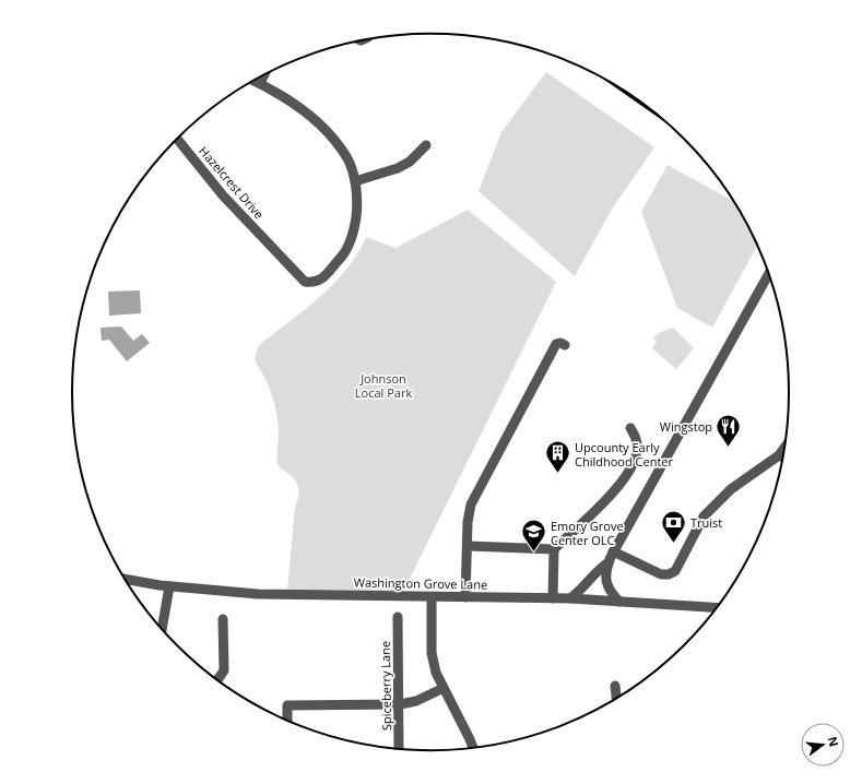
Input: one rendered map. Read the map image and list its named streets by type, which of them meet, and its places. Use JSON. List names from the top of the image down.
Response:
{
  "streets": {
    "street": ["Hazelcrest Drive", "Washington Grove Lane", "Spiceberry Lane"]
  },
  "parks": ["Johnson Local Park"],
  "places": {
    "restaurant": ["Wingstop"],
    "building": ["Upcounty Early Childhood Center"],
    "bank": ["Truist"],
    "school or university": ["Emory Grove Center OLC"]
  },
  "north": "right"
}
